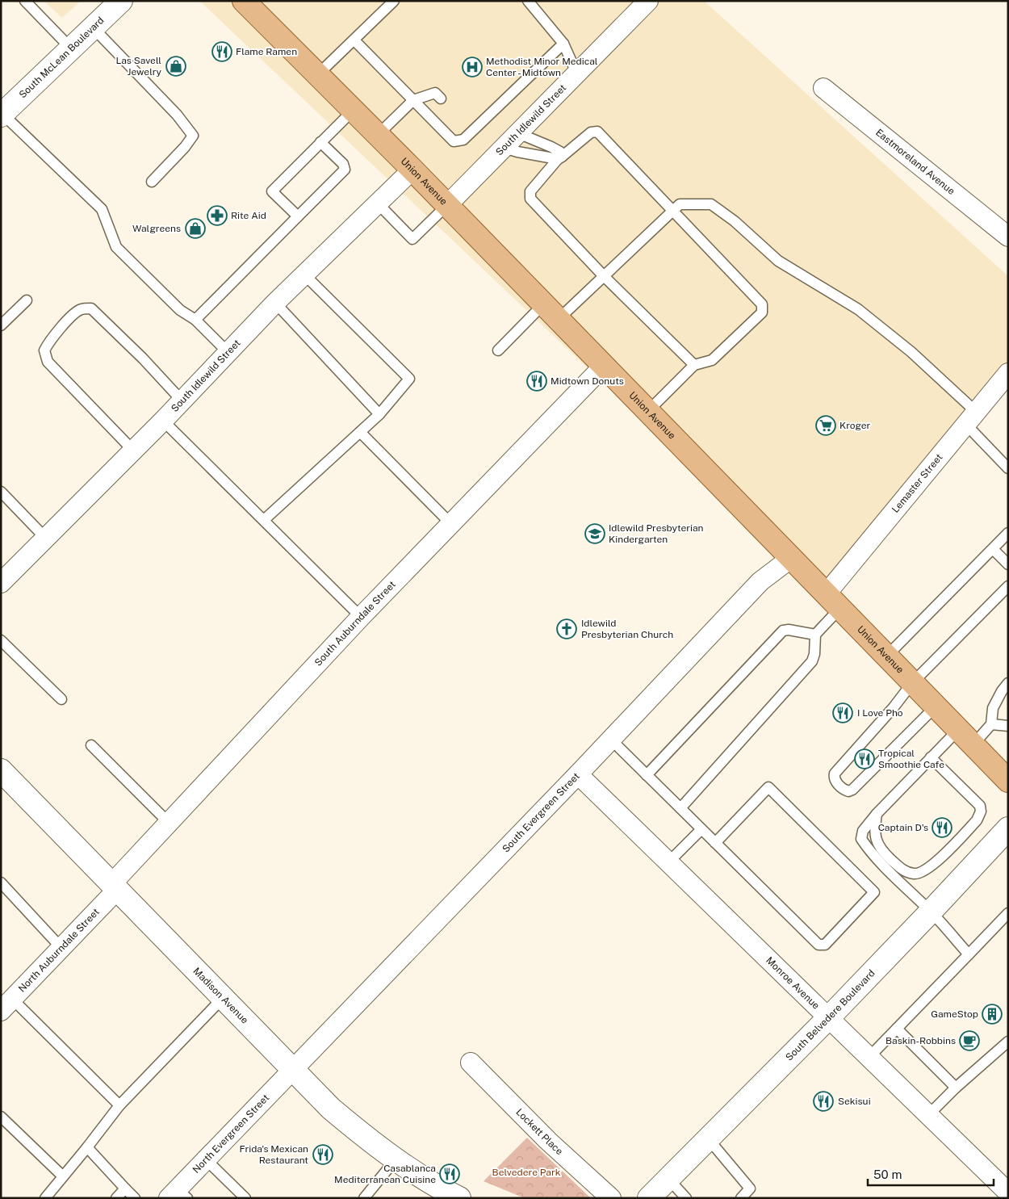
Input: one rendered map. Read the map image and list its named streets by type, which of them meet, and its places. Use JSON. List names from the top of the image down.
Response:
{
  "streets": {
    "main road": ["Union Avenue"],
    "street": [
      "South McLean Boulevard",
      "South Idlewild Street",
      "Eastmoreland Avenue",
      "Lemaster Street",
      "South Auburndale Street",
      "South Evergreen Street",
      "North Auburndale Street",
      "Monroe Avenue",
      "Madison Avenue",
      "South Belvedere Boulevard",
      "Lockett Place",
      "North Evergreen Street"
    ]
  },
  "crossings": [
    ["South Idlewild Street", "Union Avenue"],
    ["Union Avenue", "Lemaster Street"],
    ["Union Avenue", "South Auburndale Street"],
    ["Union Avenue", "South Evergreen Street"],
    ["South Auburndale Street", "North Auburndale Street"],
    ["South Auburndale Street", "Madison Avenue"],
    ["South Evergreen Street", "Monroe Avenue"],
    ["South Evergreen Street", "Madison Avenue"],
    ["South Evergreen Street", "North Evergreen Street"],
    ["North Auburndale Street", "Madison Avenue"],
    ["Monroe Avenue", "South Belvedere Boulevard"],
    ["Madison Avenue", "North Evergreen Street"]
  ],
  "parks": ["Belvedere Park"],
  "places": {
    "restaurant": [
      "Flame Ramen",
      "Midtown Donuts",
      "I Love Pho",
      "Tropical Smoothie Cafe",
      "Captain D's",
      "Sekisui",
      "Frida's Mexican Restaurant",
      "Casablanca Mediterranean Cuisine"
    ],
    "shop": ["Las Savell Jewelry", "Walgreens"],
    "hospital": ["Methodist Minor Medical Center - Midtown"],
    "pharmacy": ["Rite Aid"],
    "supermarket": ["Kroger"],
    "school or university": ["Idlewild Presbyterian Kindergarten"],
    "church": ["Idlewild Presbyterian Church"],
    "building": ["GameStop"],
    "cafe": ["Baskin-Robbins"]
  },
  "scale_bar": "50 m"
}
